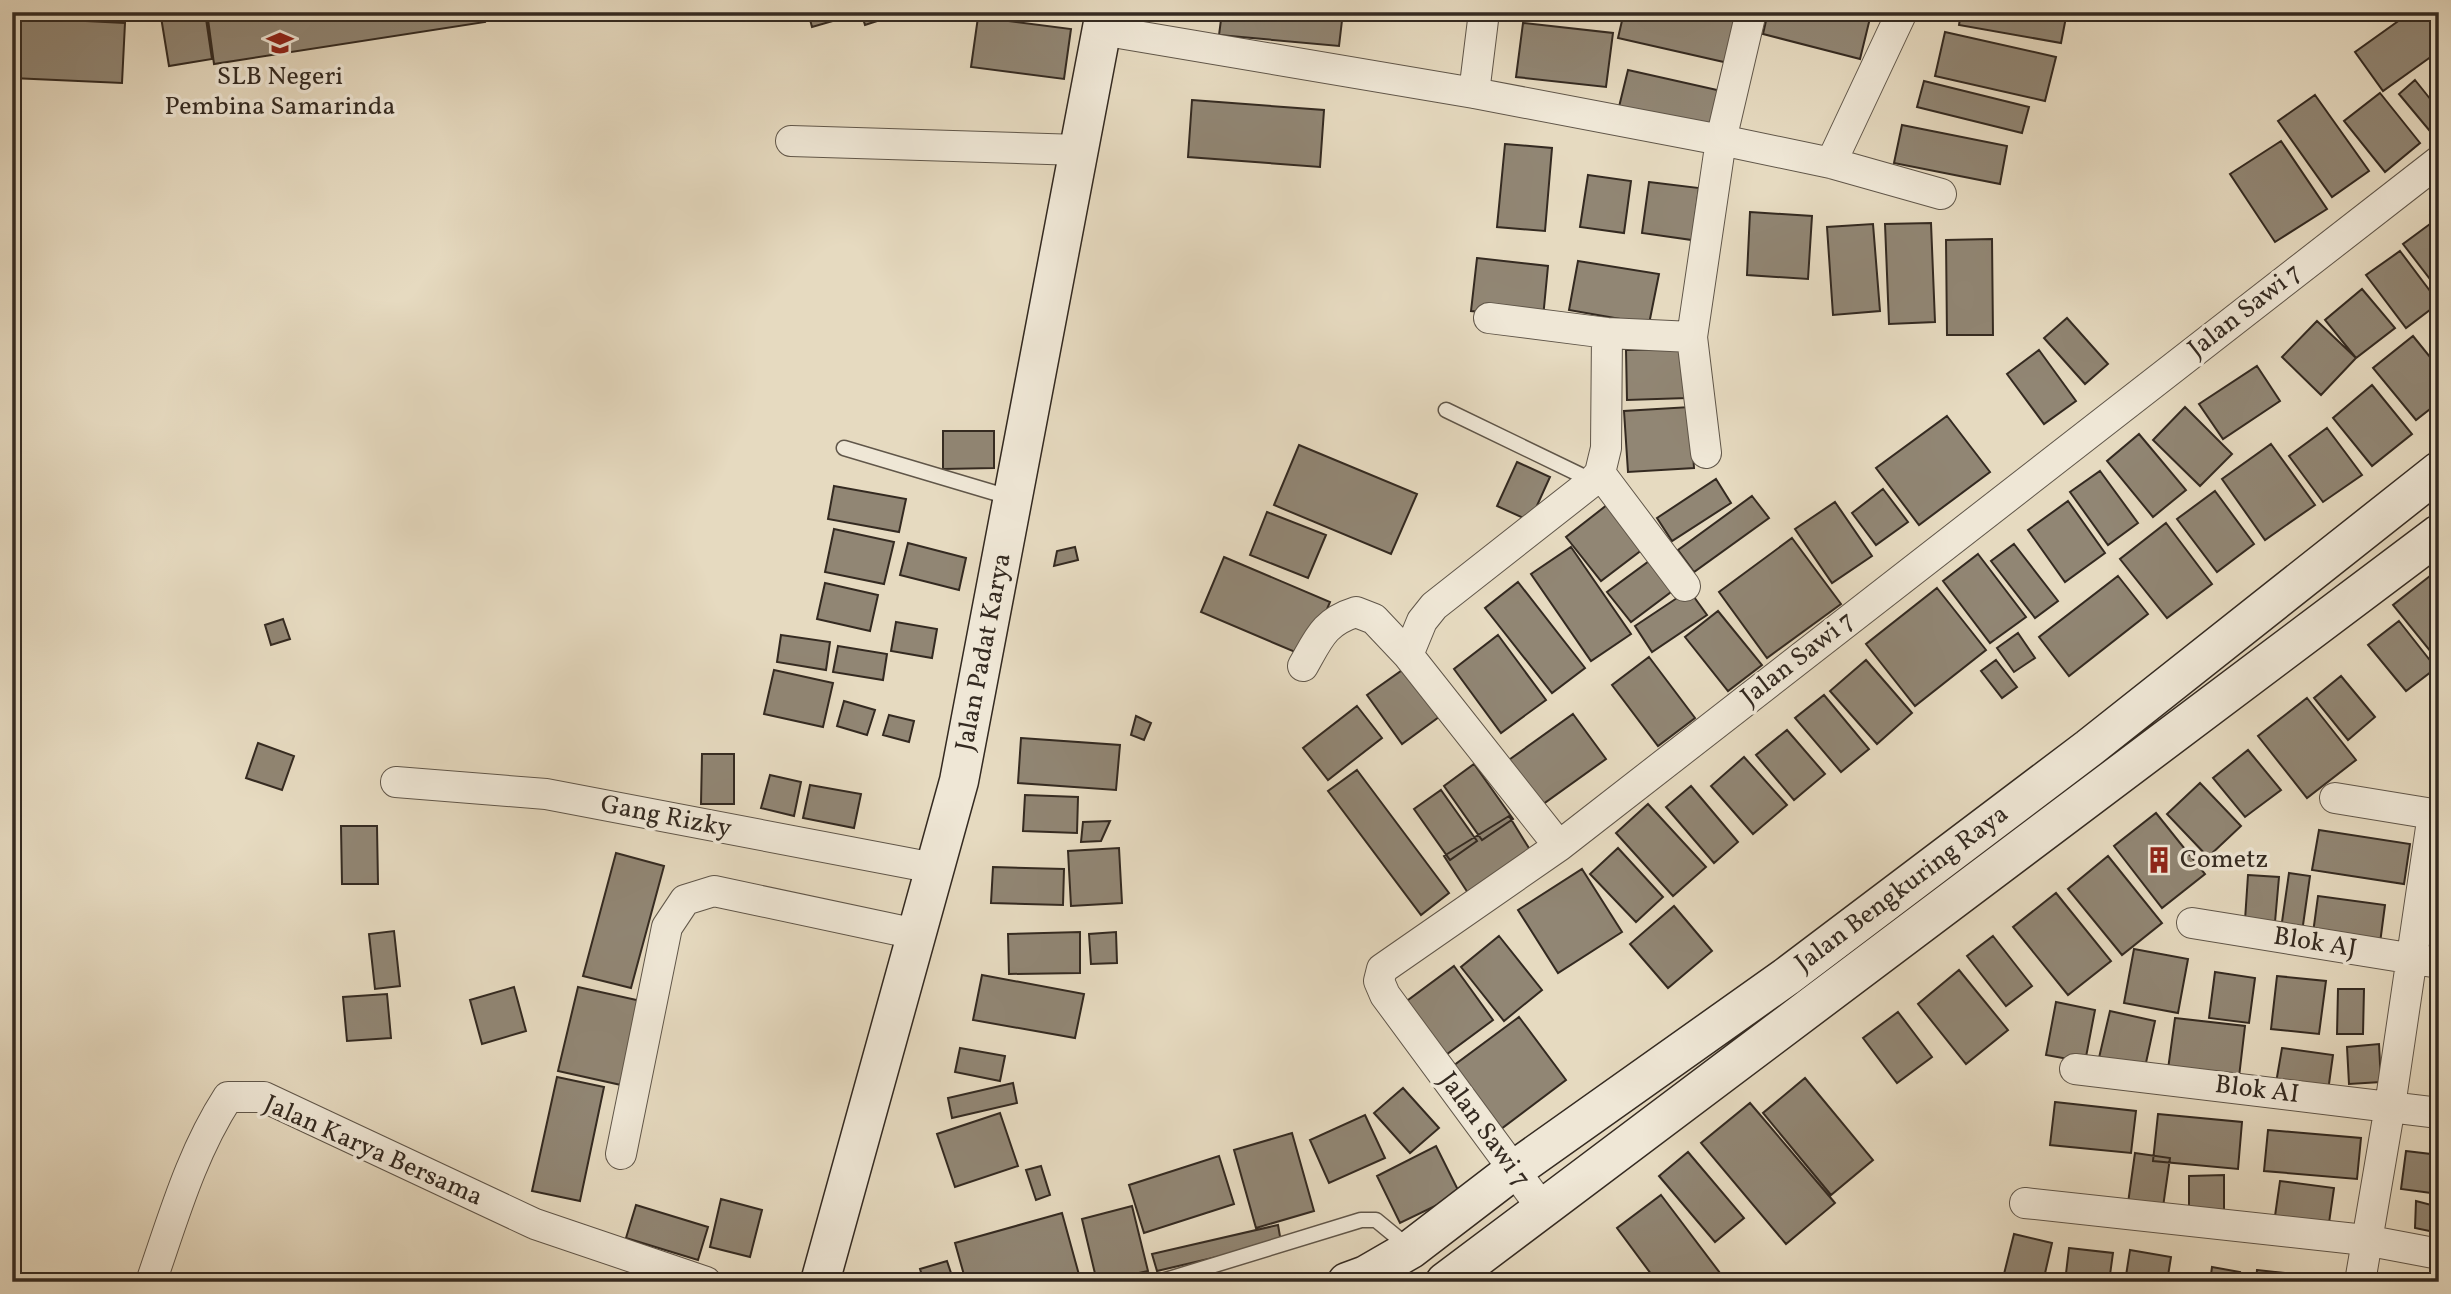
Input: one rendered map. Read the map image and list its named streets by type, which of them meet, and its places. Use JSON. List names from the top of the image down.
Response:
{
  "streets": {
    "street": [
      "Jalan Sawi 7",
      "Jalan Padat Karya",
      "Gang Rizky",
      "Jalan Bengkuring Raya",
      "Blok AJ",
      "Blok AI",
      "Jalan Karya Bersama"
    ]
  },
  "crossings": [
    ["Jalan Sawi 7", "Jalan Bengkuring Raya"],
    ["Jalan Padat Karya", "Gang Rizky"]
  ],
  "places": {
    "school or university": ["SLB Negeri Pembina Samarinda"],
    "building": ["Cometz"]
  }
}
